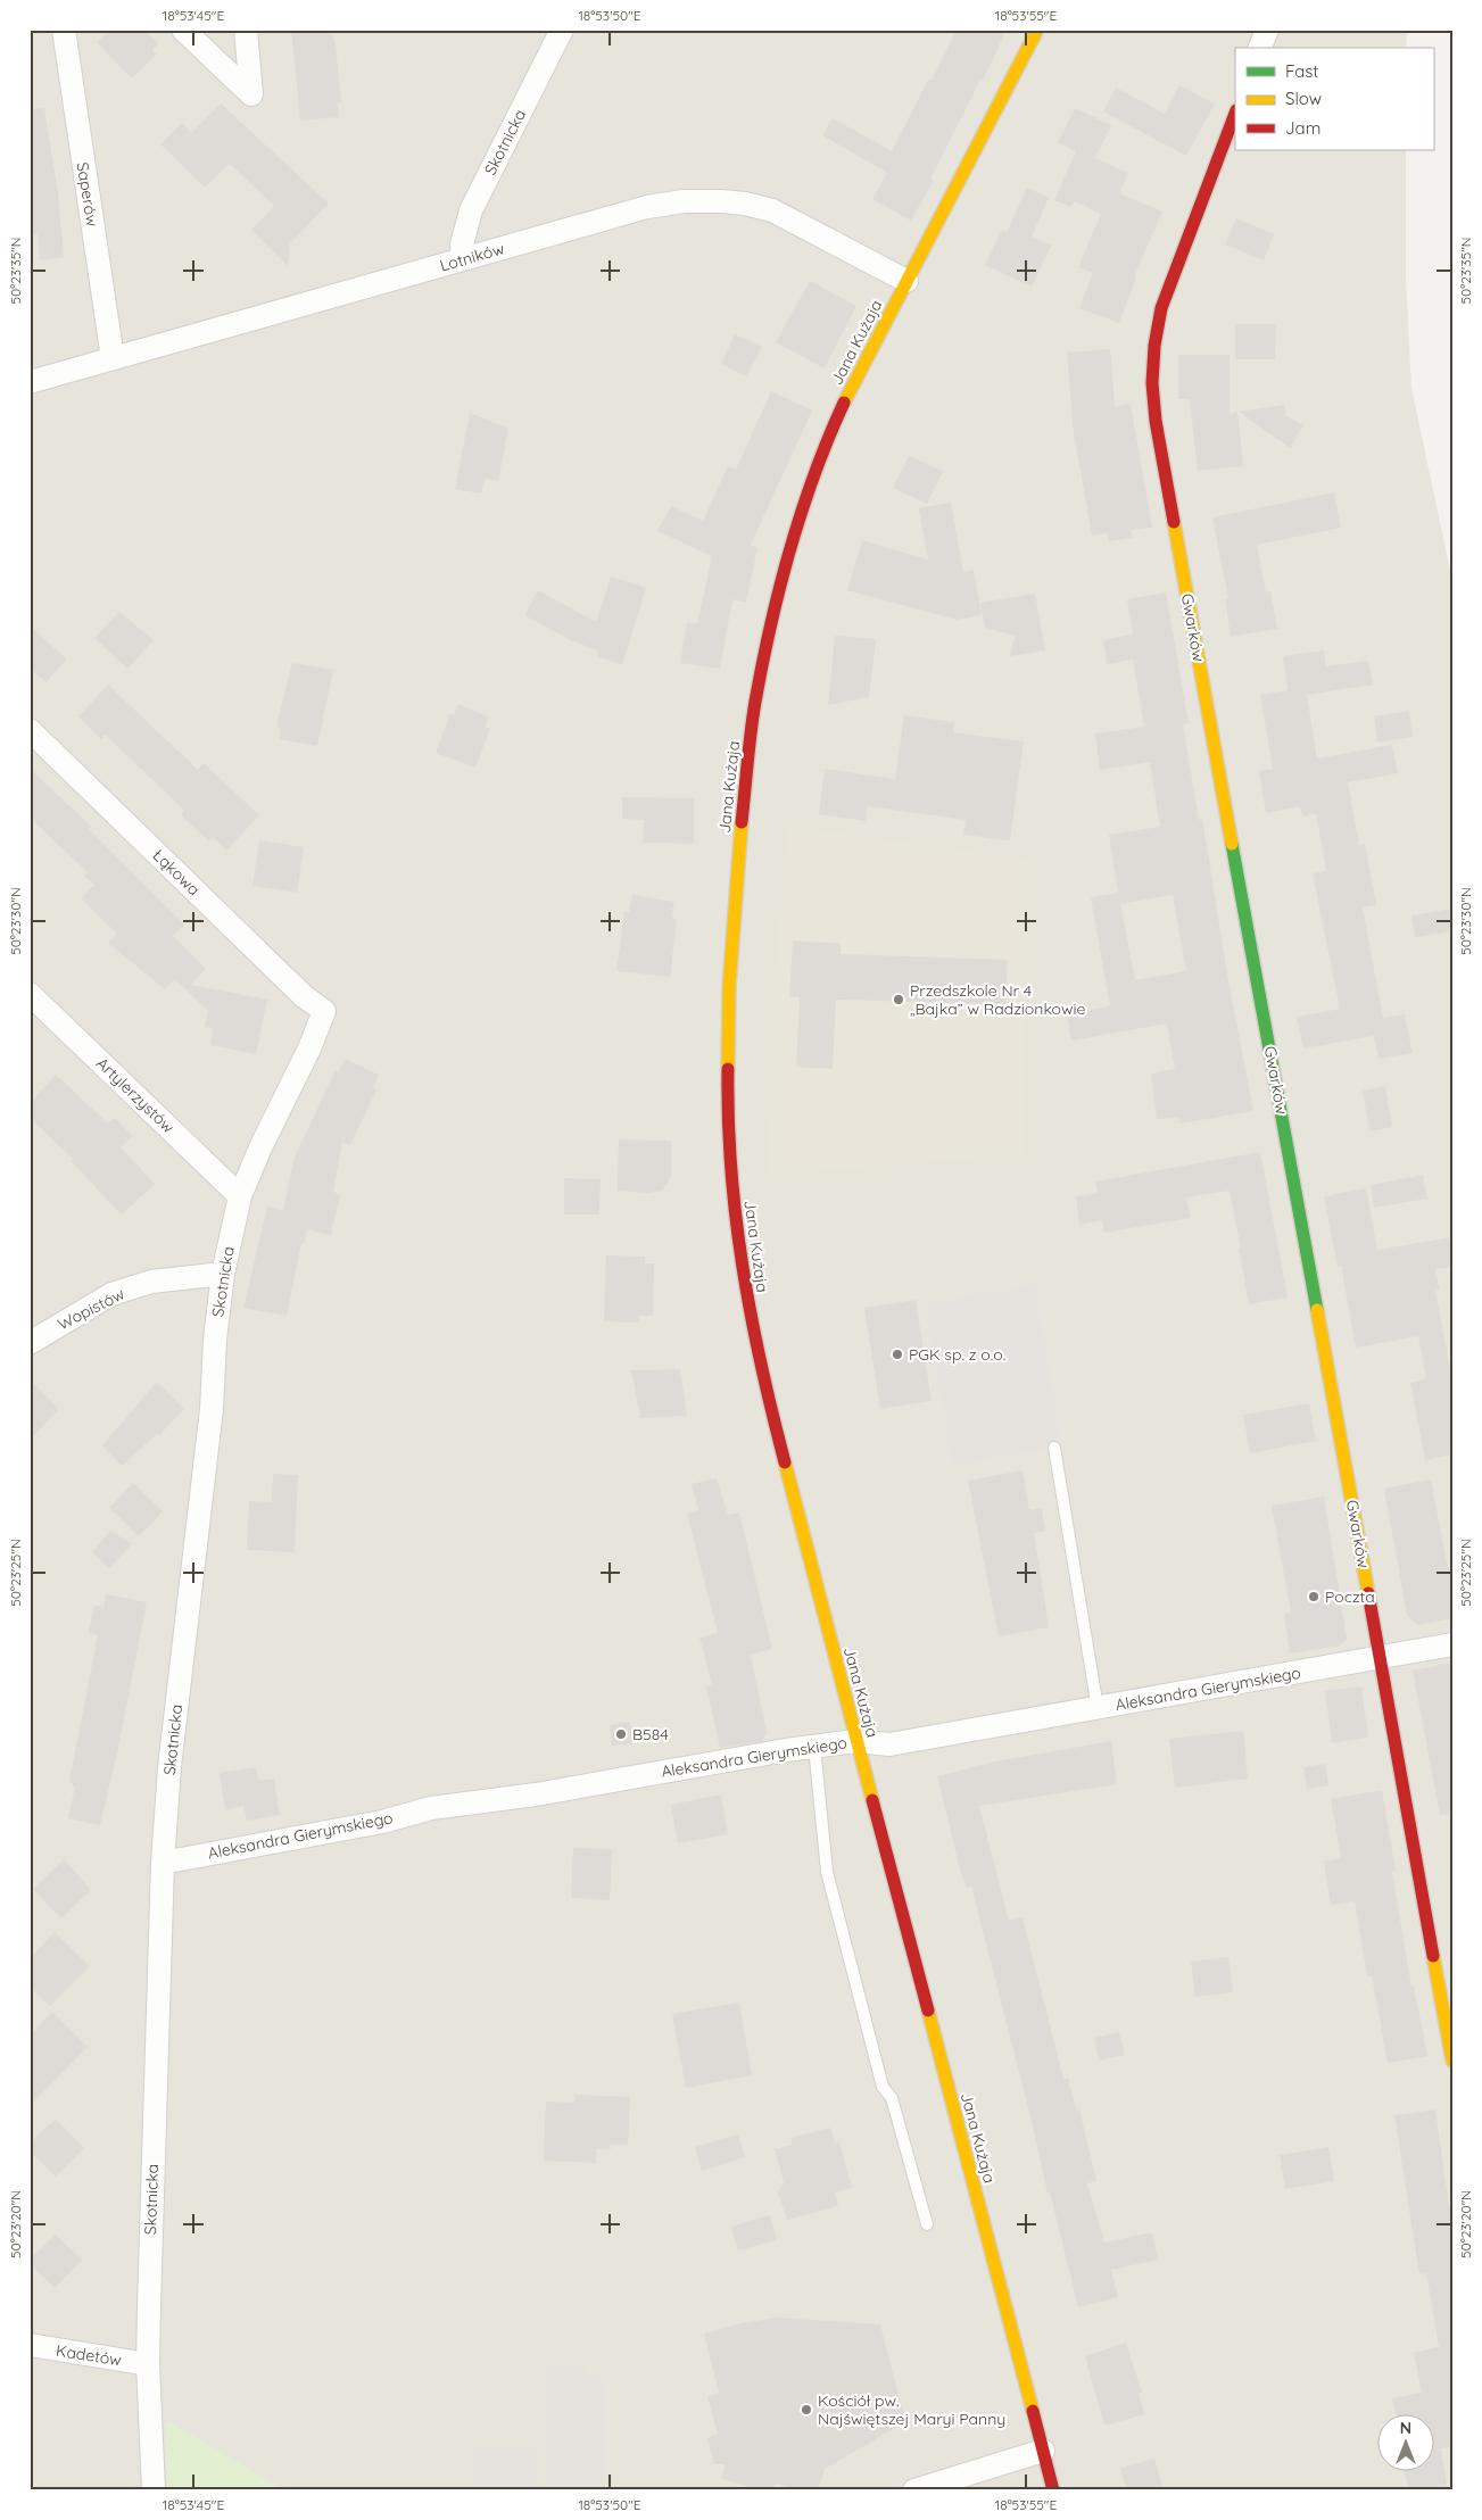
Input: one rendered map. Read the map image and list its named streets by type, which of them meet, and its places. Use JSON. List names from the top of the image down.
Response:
{
  "streets": {
    "street": [
      "Skotnicka",
      "Saperów",
      "Lotników",
      "Jana Kużaja",
      "Gwarków",
      "Łąkowa",
      "Artylerzystów",
      "Wopistów",
      "Aleksandra Gierymskiego",
      "Kadetów"
    ]
  },
  "crossings": [
    ["Skotnicka", "Lotników"],
    ["Skotnicka", "Łąkowa"],
    ["Skotnicka", "Artylerzystów"],
    ["Skotnicka", "Wopistów"],
    ["Skotnicka", "Aleksandra Gierymskiego"],
    ["Skotnicka", "Kadetów"],
    ["Saperów", "Lotników"],
    ["Lotników", "Jana Kużaja"],
    ["Jana Kużaja", "Aleksandra Gierymskiego"],
    ["Gwarków", "Aleksandra Gierymskiego"]
  ],
  "places": [
    "Przedszkole Nr 4 „Bajka” w Radzionkowie",
    "PGK sp. z o.o.",
    "Poczta",
    "B584",
    "Kościół pw. Najświętszej Maryi Panny"
  ],
  "legend": ["Fast", "Slow", "Jam"],
  "north": "top",
  "coordinates": [
    "18°53'45\"E",
    "18°53'50\"E",
    "18°53'55\"E",
    "50°23'35\"N",
    "50°23'30\"N",
    "50°23'25\"N",
    "50°23'20\"N"
  ]
}
